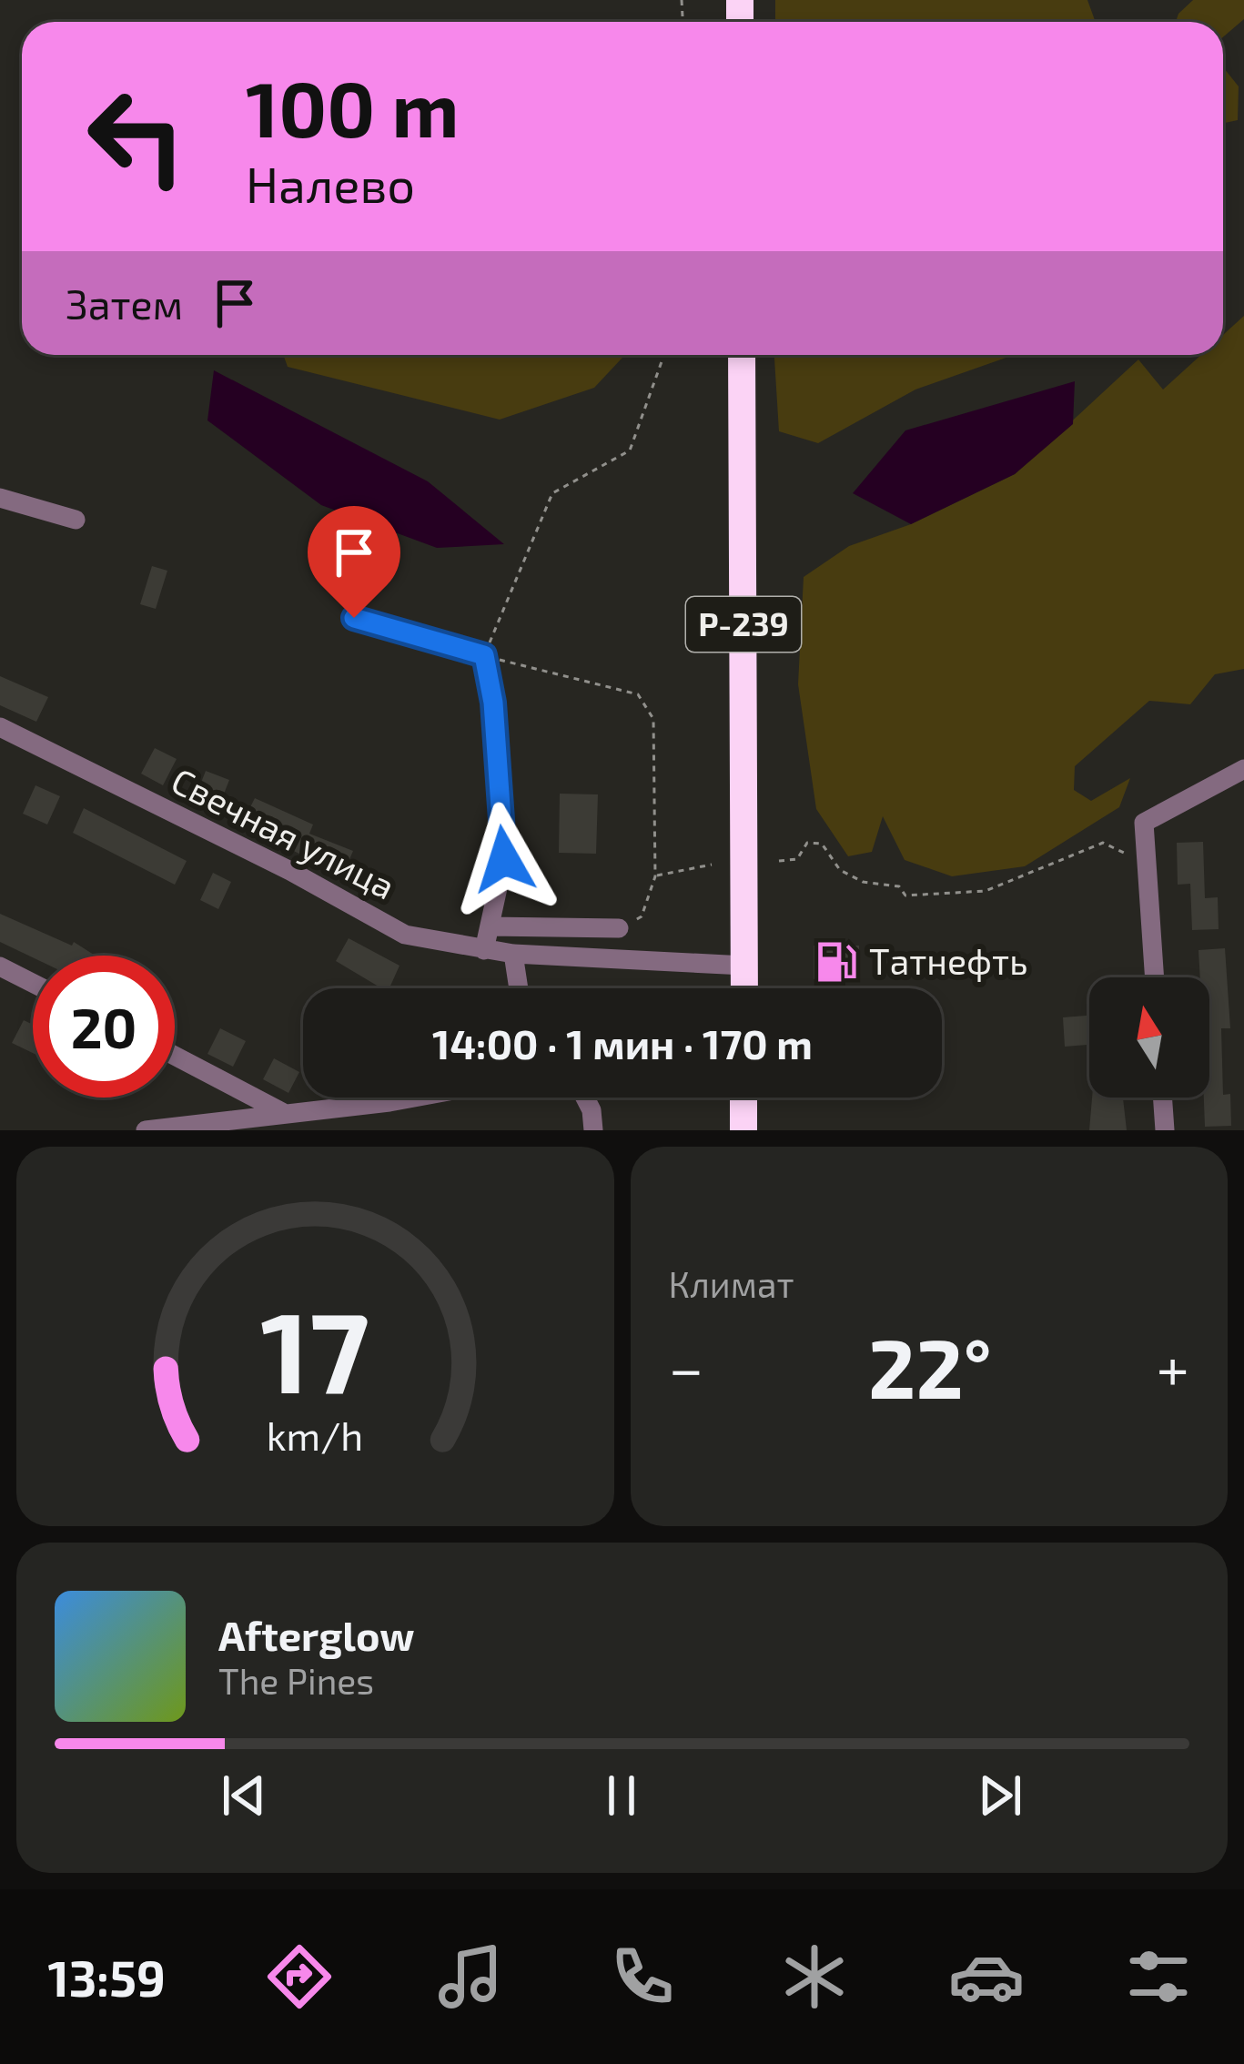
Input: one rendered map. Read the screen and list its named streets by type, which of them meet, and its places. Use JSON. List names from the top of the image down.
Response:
{
  "streets": {
    "highway": ["Р-239"],
    "street": ["Свечная улица"]
  },
  "crossings": [
    ["Р-239", "Свечная улица"]
  ],
  "places": {
    "fuel station": ["Татнефть"]
  },
  "north": "top",
  "page": {
    "turn": ["100 m", "Налево"],
    "then": "Затем",
    "limit": "20",
    "trip": "14:00 · 1 мин · 170 m",
    "tile": "Климат",
    "heat": ["−", "22°", "+"],
    "song": ["Afterglow", "The Pines"],
    "tabs": "13:59",
    "gauge": ["17", "km/h"]
  }
}
